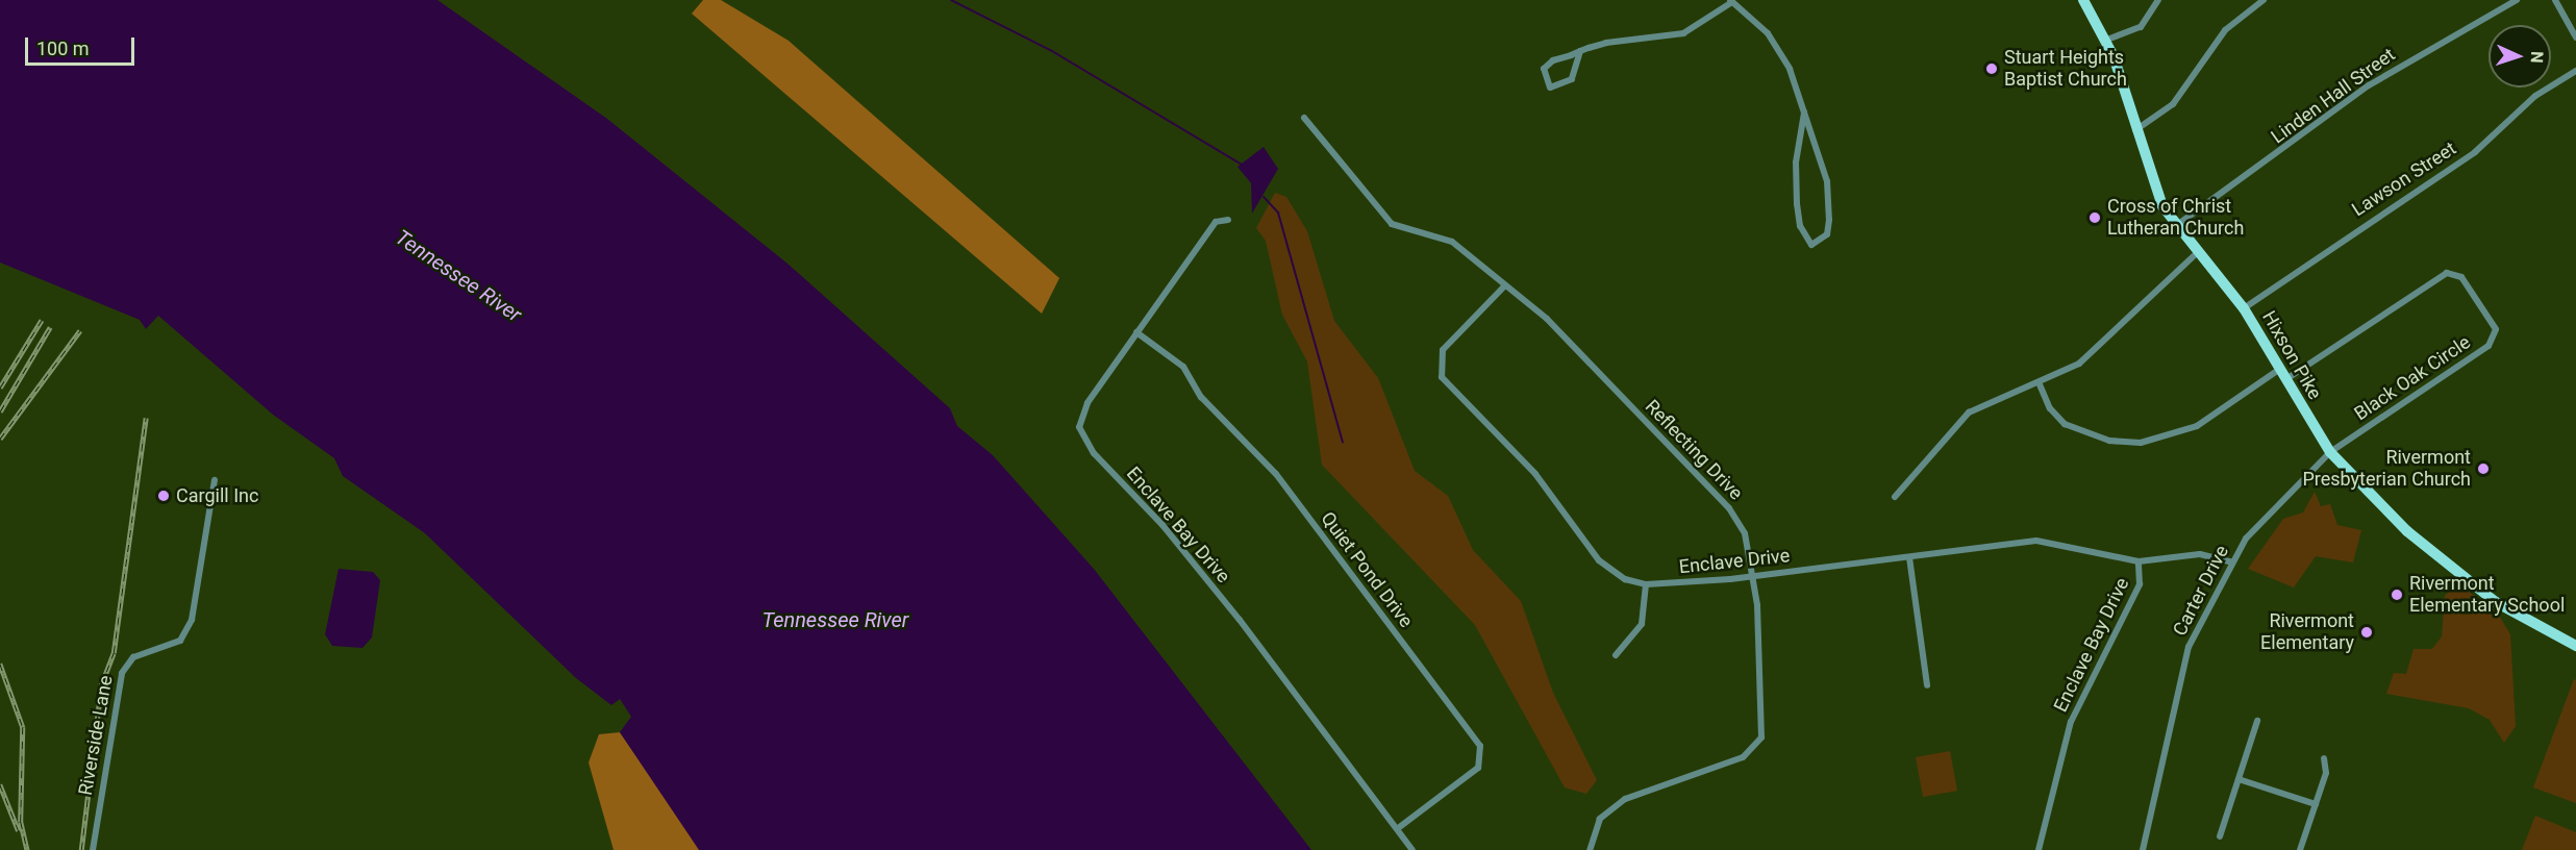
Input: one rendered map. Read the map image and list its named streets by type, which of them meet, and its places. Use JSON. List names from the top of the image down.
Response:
{
  "streets": {
    "main road": ["Hixson Pike"],
    "street": [
      "Linden Hall Street",
      "Lawson Street",
      "Black Oak Circle",
      "Reflecting Drive",
      "Enclave Bay Drive",
      "Enclave Drive",
      "Quiet Pond Drive",
      "Carter Drive",
      "Riverside Lane"
    ]
  },
  "crossings": [
    ["Linden Hall Street", "Hixson Pike"],
    ["Lawson Street", "Hixson Pike"],
    ["Hixson Pike", "Black Oak Circle"],
    ["Hixson Pike", "Carter Drive"],
    ["Black Oak Circle", "Carter Drive"],
    ["Reflecting Drive", "Enclave Drive"],
    ["Enclave Bay Drive", "Enclave Drive"],
    ["Enclave Bay Drive", "Quiet Pond Drive"],
    ["Enclave Drive", "Carter Drive"]
  ],
  "water": ["Tennessee River"],
  "places": [
    "Stuart Heights Baptist Church",
    "Cross of Christ Lutheran Church",
    "Rivermont Presbyterian Church",
    "Cargill Inc",
    "Rivermont Elementary School",
    "Rivermont Elementary"
  ],
  "scale_bar": "100 m",
  "north": "right"
}
